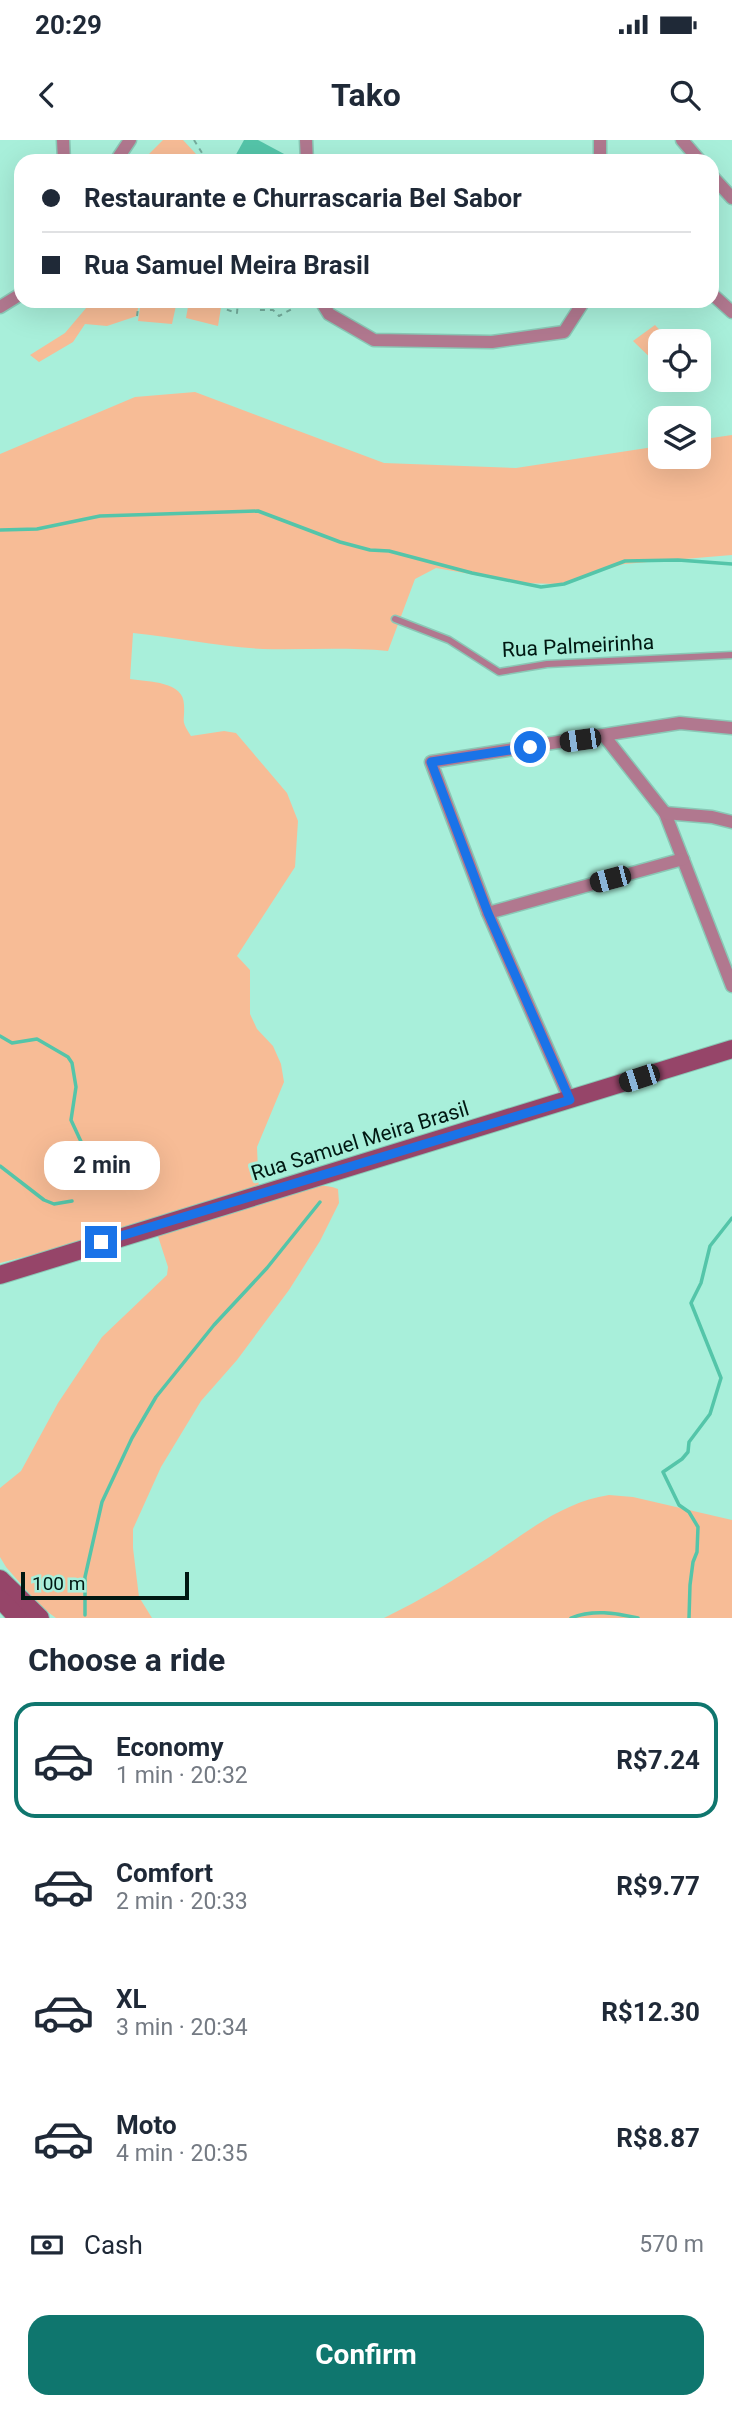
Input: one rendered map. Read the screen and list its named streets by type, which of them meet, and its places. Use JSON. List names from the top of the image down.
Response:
{
  "streets": {
    "street": ["Rua Samuel Meira Brasil"],
    "lane": ["Rua Palmeirinha"]
  },
  "scale_bar": "100 m",
  "page": {
    "status": "20:29",
    "header": "Tako",
    "banner": ["Restaurante e Churrascaria Bel Sabor", "Rua Samuel Meira Brasil"],
    "bubble": "2 min",
    "scale": "100 m",
    "heading": "Choose a ride",
    "list": [
      {
        "name": "Economy",
        "note": "1 min · 20:32",
        "value": "R$7.24"
      },
      {
        "name": "Comfort",
        "note": "2 min · 20:33",
        "value": "R$9.77"
      },
      {
        "name": "XL",
        "note": "3 min · 20:34",
        "value": "R$12.30"
      },
      {
        "name": "Moto",
        "note": "4 min · 20:35",
        "value": "R$8.87"
      }
    ],
    "pay": ["Cash", "570 m"],
    "buttons": "Confirm"
  }
}
